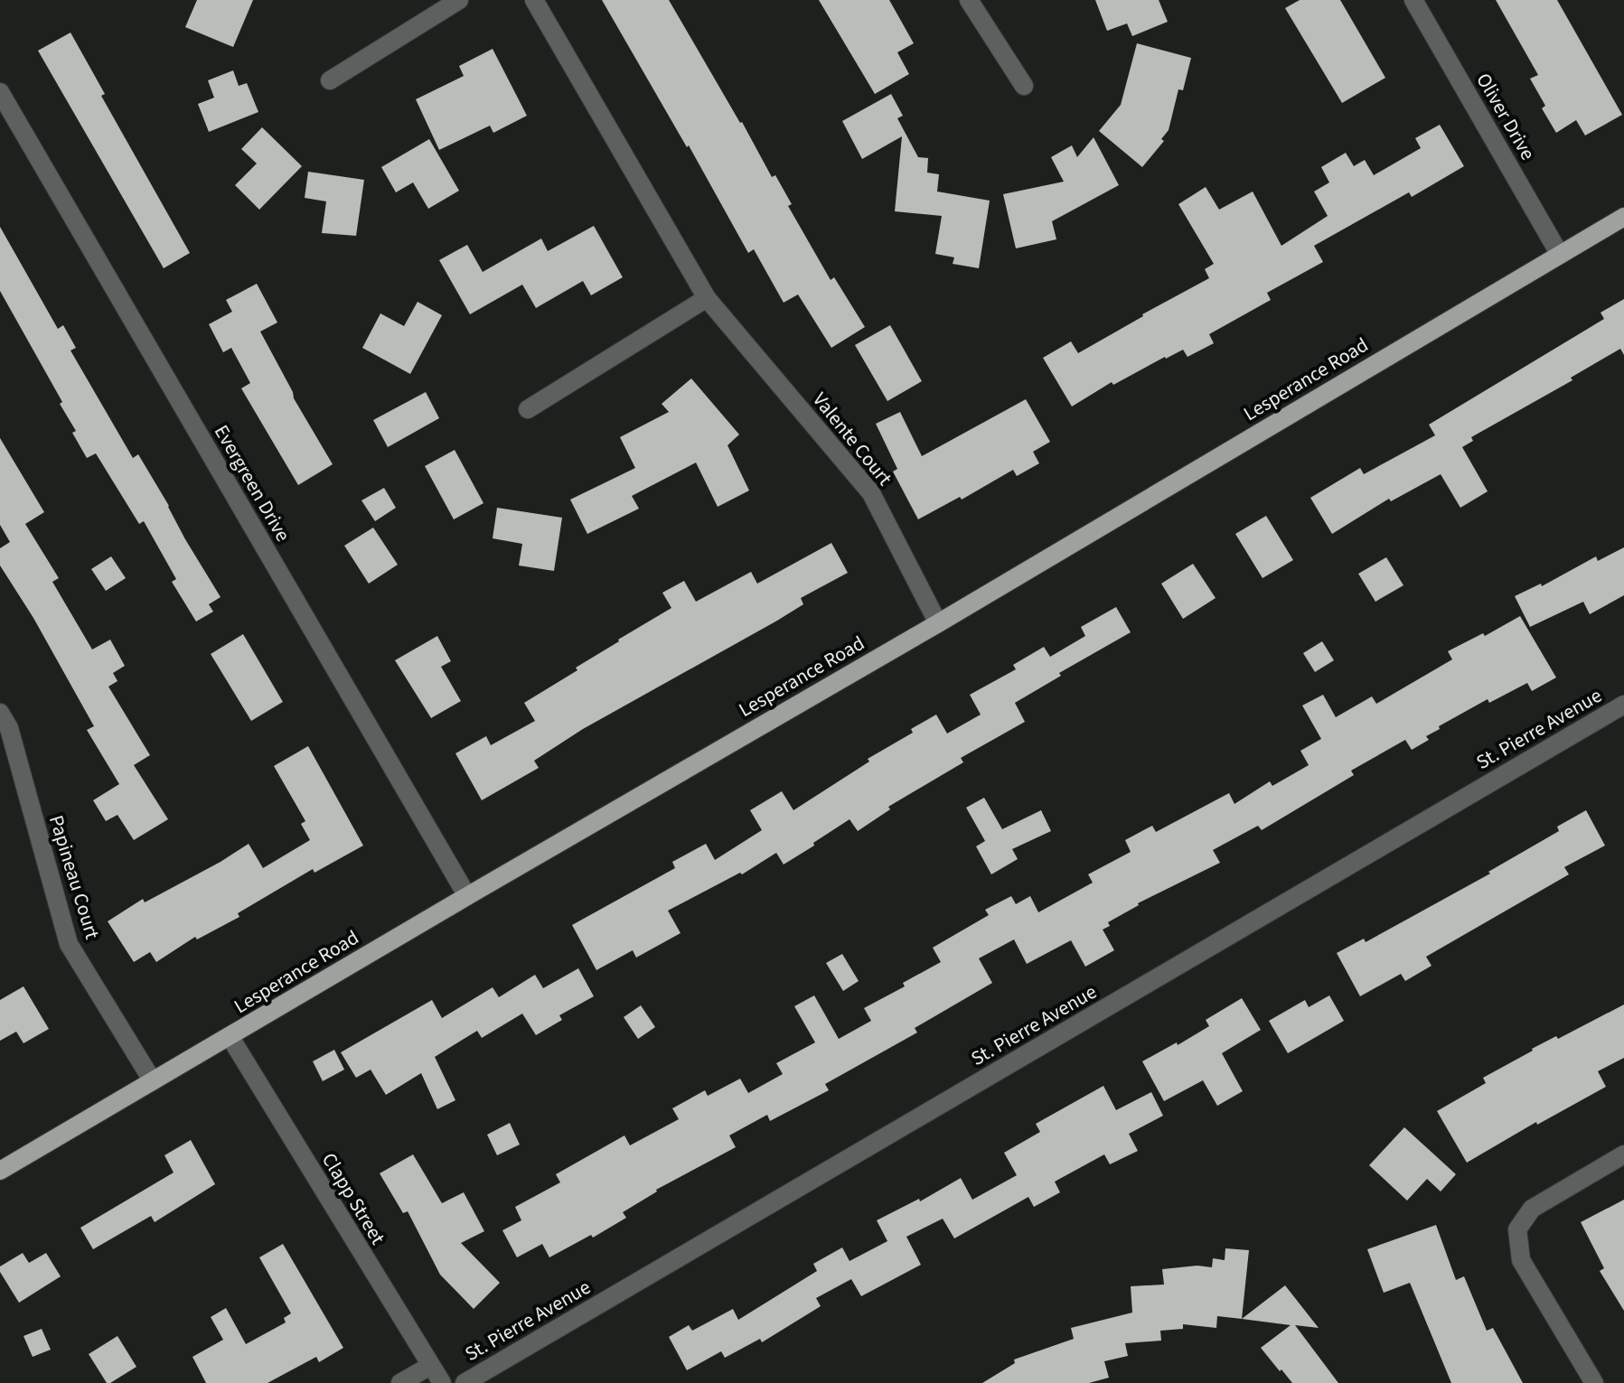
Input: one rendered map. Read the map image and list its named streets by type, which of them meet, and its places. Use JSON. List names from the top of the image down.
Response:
{
  "streets": {
    "main road": ["Lesperance Road"],
    "street": [
      "Oliver Drive",
      "Valente Court",
      "Evergreen Drive",
      "St. Pierre Avenue",
      "Papineau Court",
      "Clapp Street"
    ]
  },
  "crossings": [
    ["Oliver Drive", "Lesperance Road"],
    ["Lesperance Road", "Valente Court"],
    ["Lesperance Road", "Evergreen Drive"],
    ["Lesperance Road", "Papineau Court"],
    ["Lesperance Road", "Clapp Street"]
  ]
}
